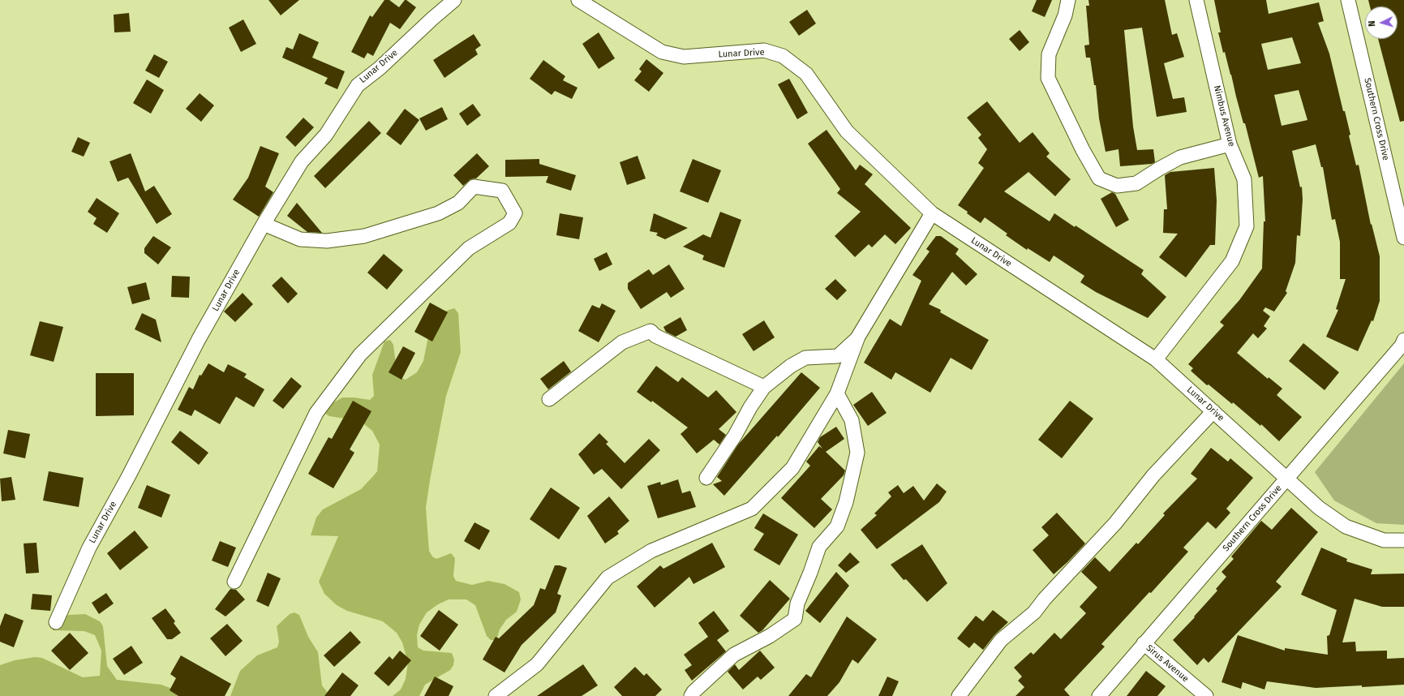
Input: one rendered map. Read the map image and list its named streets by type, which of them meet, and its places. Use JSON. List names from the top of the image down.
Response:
{
  "streets": {
    "street": [
      "Lunar Drive",
      "Nimbus Avenue",
      "Southern Cross Drive",
      "Sirus Avenue"
    ]
  },
  "crossings": [
    ["Lunar Drive", "Nimbus Avenue"],
    ["Lunar Drive", "Southern Cross Drive"],
    ["Southern Cross Drive", "Sirus Avenue"]
  ],
  "north": "left"
}
